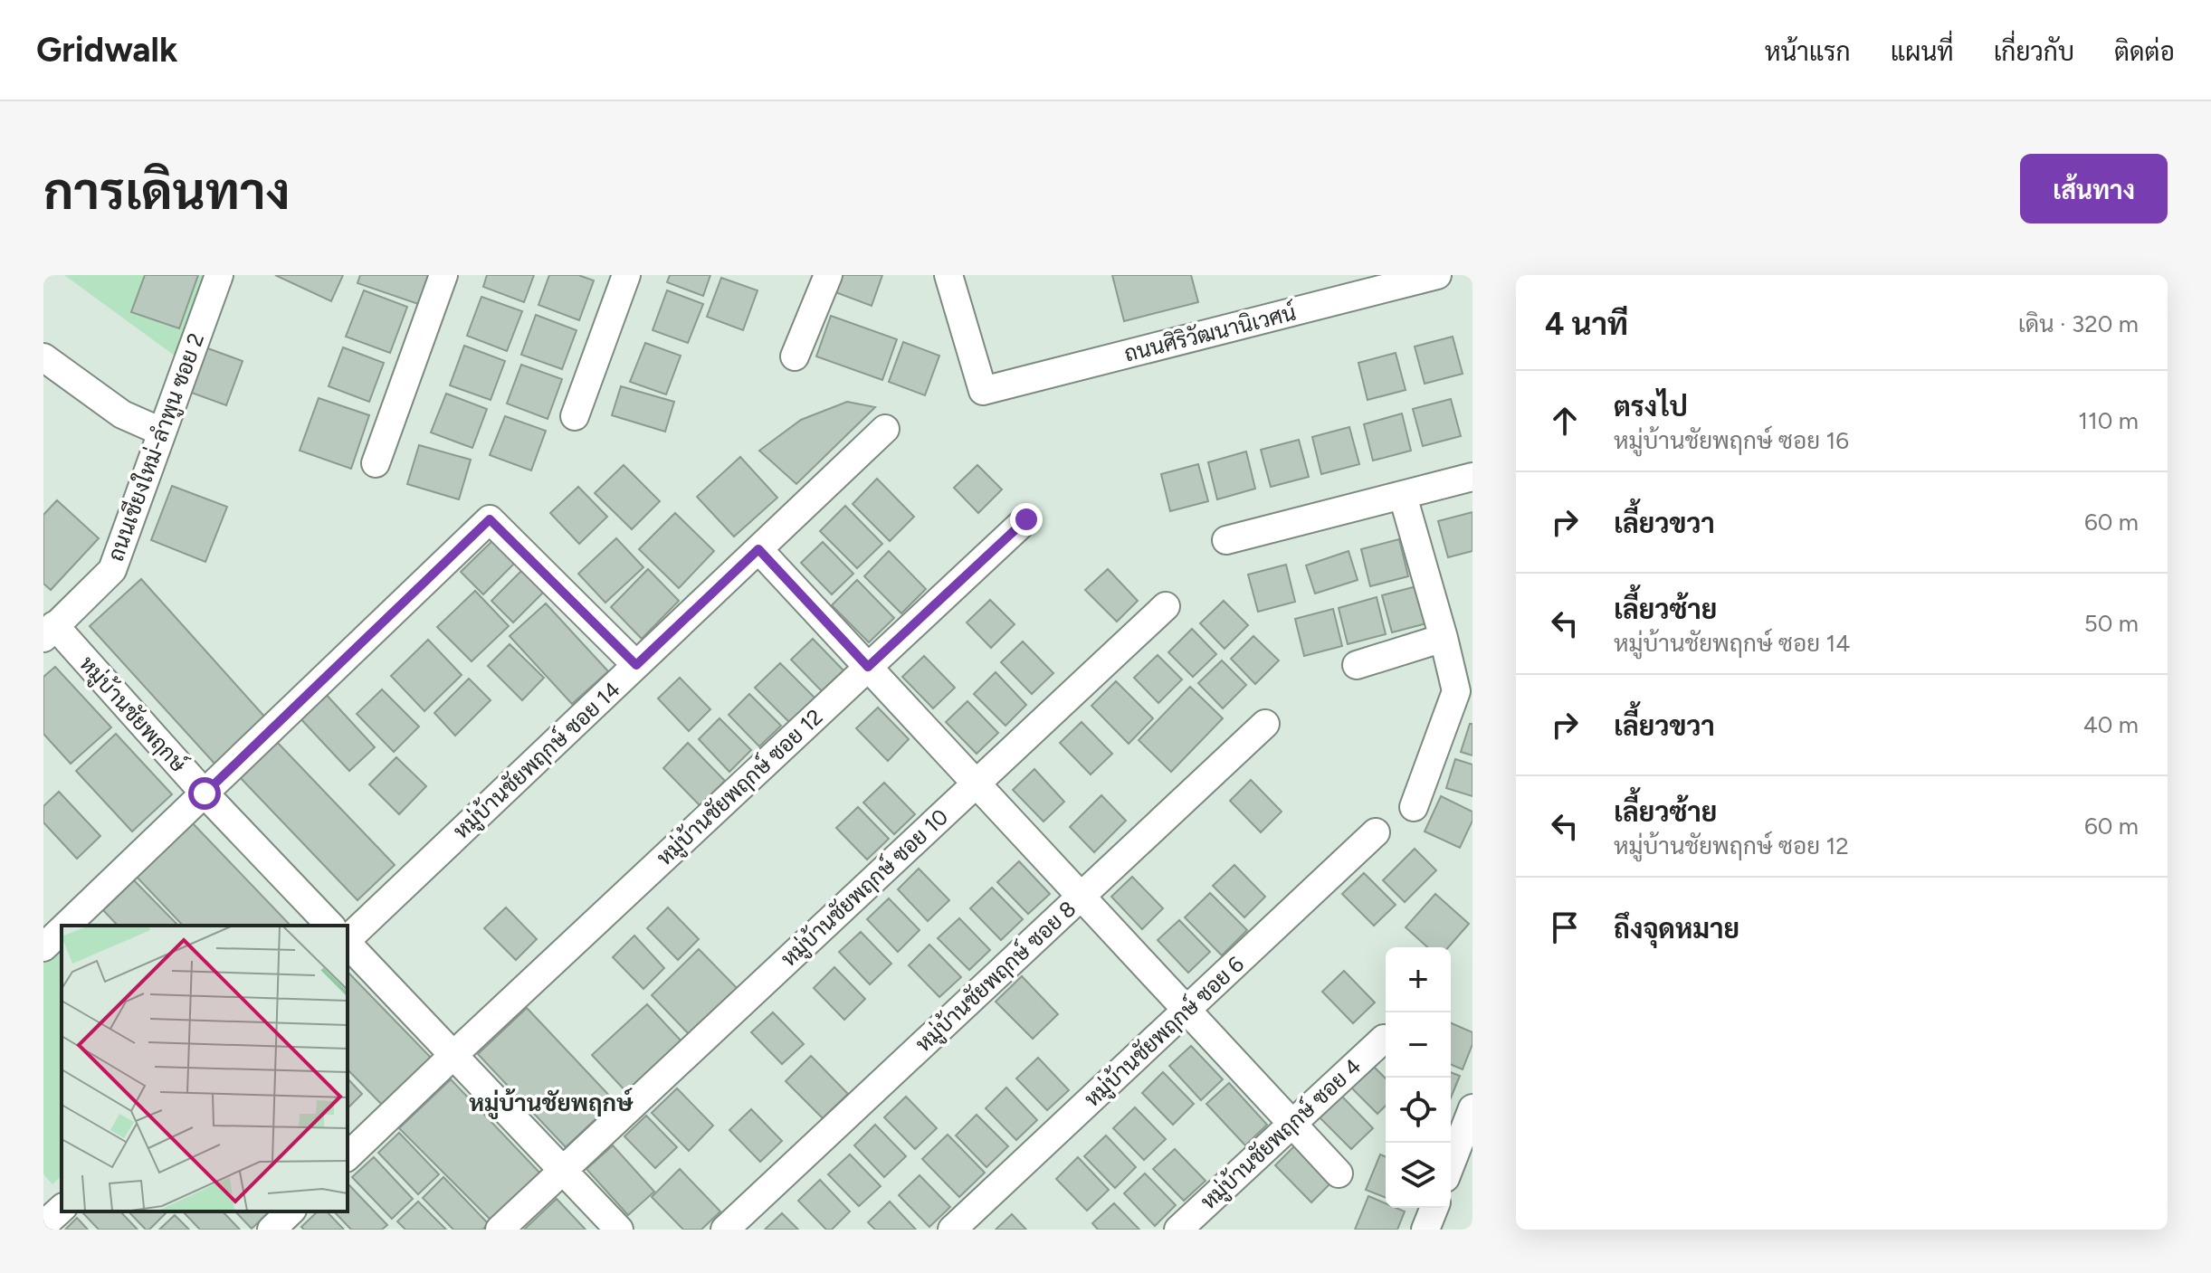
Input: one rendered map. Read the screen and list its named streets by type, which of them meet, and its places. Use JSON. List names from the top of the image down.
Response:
{
  "streets": {
    "street": [
      "ถนนศิริวัฒนานิเวศน์",
      "ถนนเชียงใหม่-ลำพูน ซอย 2",
      "หมู่บ้านชัยพฤกษ์",
      "หมู่บ้านชัยพฤกษ์ ซอย 14",
      "หมู่บ้านชัยพฤกษ์ ซอย 12",
      "หมู่บ้านชัยพฤกษ์ ซอย 10",
      "หมู่บ้านชัยพฤกษ์ ซอย 8",
      "หมู่บ้านชัยพฤกษ์ ซอย 6",
      "หมู่บ้านชัยพฤกษ์ ซอย 4"
    ]
  },
  "crossings": [
    ["ถนนเชียงใหม่-ลำพูน ซอย 2", "หมู่บ้านชัยพฤกษ์"]
  ],
  "districts": ["หมู่บ้านชัยพฤกษ์"],
  "page": {
    "header": "Gridwalk",
    "nav": [
      "หน้าแรก",
      "แผนที่",
      "เกี่ยวกับ",
      "ติดต่อ"
    ],
    "buttons": "เส้นทาง",
    "title": "การเดินทาง",
    "heading": ["4 นาที", "เดิน · 320 m"],
    "list": [
      ["ตรงไป", "หมู่บ้านชัยพฤกษ์ ซอย 16", "110 m"],
      ["เลี้ยวขวา", "60 m"],
      ["เลี้ยวซ้าย", "หมู่บ้านชัยพฤกษ์ ซอย 14", "50 m"],
      ["เลี้ยวขวา", "40 m"],
      ["เลี้ยวซ้าย", "หมู่บ้านชัยพฤกษ์ ซอย 12", "60 m"],
      "ถึงจุดหมาย"
    ],
    "map_buttons": ["+", "−"]
  }
}
